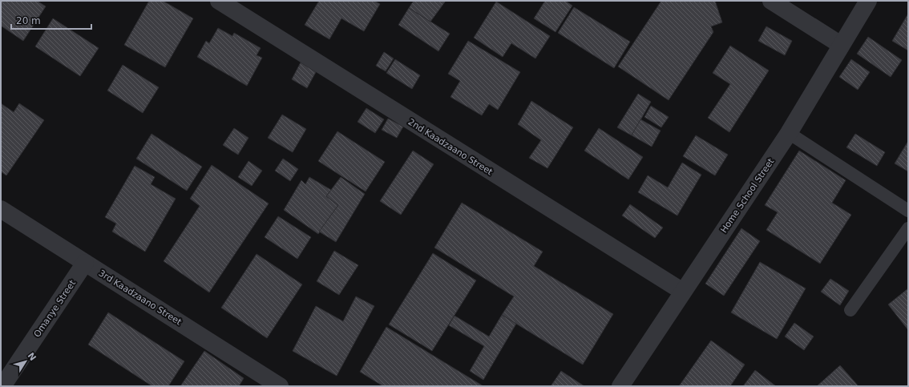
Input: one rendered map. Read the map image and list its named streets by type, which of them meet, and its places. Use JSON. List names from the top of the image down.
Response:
{
  "streets": {
    "street": [
      "2nd Kaadzaano Street",
      "Home School Street",
      "3rd Kaadzaano Street",
      "Omanye Street"
    ]
  },
  "crossings": [
    ["2nd Kaadzaano Street", "Home School Street"],
    ["3rd Kaadzaano Street", "Omanye Street"]
  ],
  "scale_bar": "20 m",
  "north": "top right"
}
